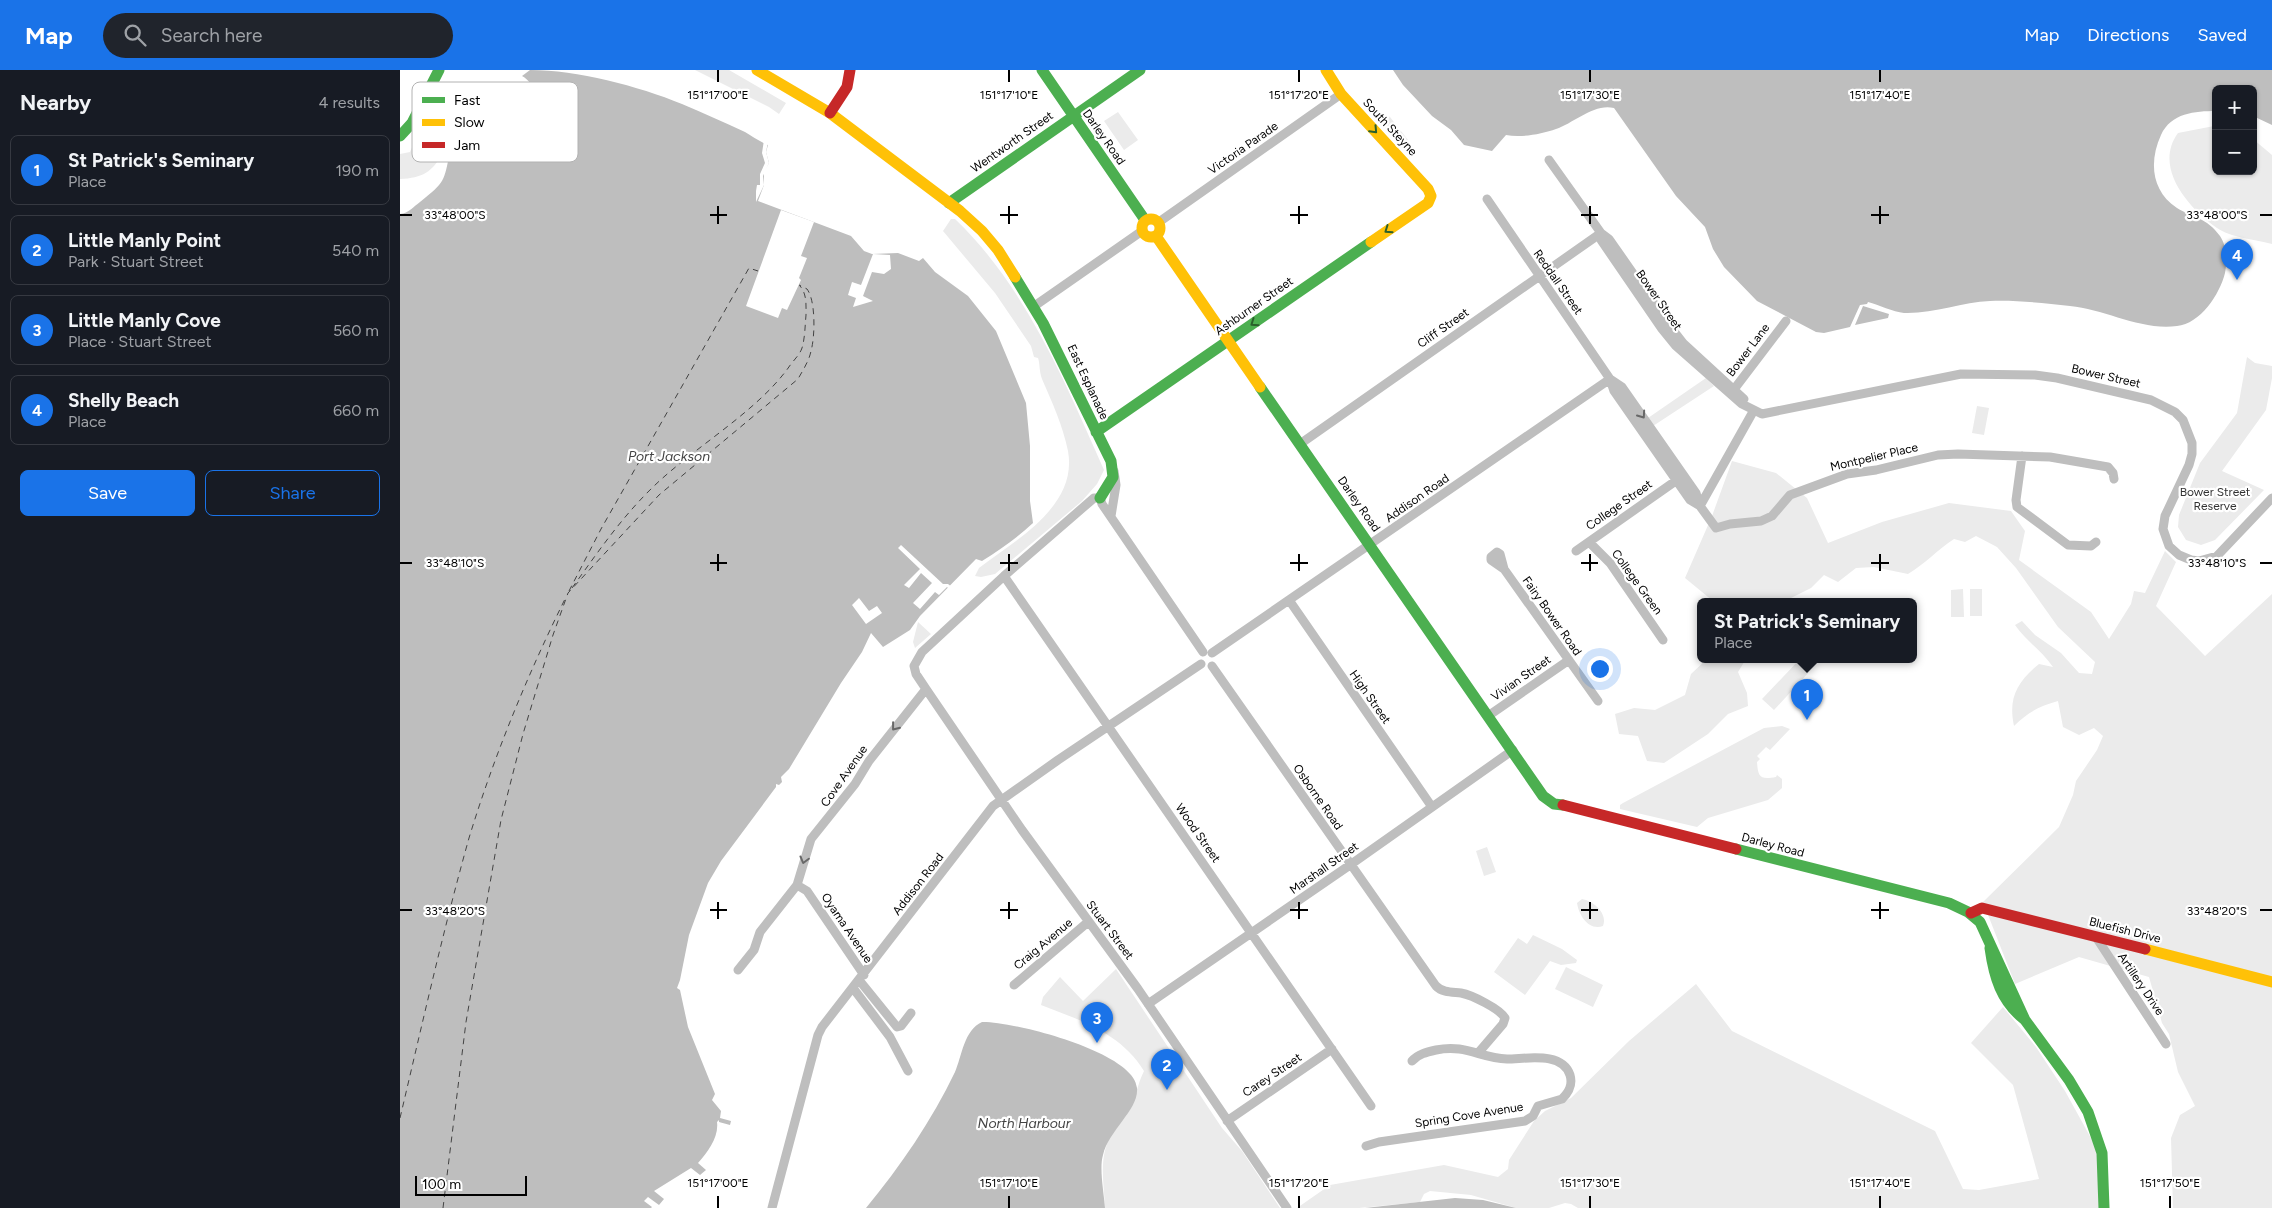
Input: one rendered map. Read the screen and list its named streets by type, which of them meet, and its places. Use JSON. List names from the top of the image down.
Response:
{
  "streets": {
    "street": [
      "South Steyne",
      "Darley Road",
      "Wentworth Street",
      "Victoria Parade",
      "Reddall Street",
      "Bower Street",
      "Ashburner Street",
      "Cliff Street",
      "Bower Lane",
      "East Esplanade",
      "Montpelier Place",
      "Addison Road",
      "College Street",
      "College Green",
      "Fairy Bower Road",
      "Vivian Street",
      "High Street",
      "Cove Avenue",
      "Osborne Road",
      "Wood Street",
      "Marshall Street",
      "Oyama Avenue",
      "Stuart Street",
      "Bluefish Drive",
      "Craig Avenue",
      "Artillery Drive",
      "Carey Street",
      "Spring Cove Avenue"
    ]
  },
  "crossings": [
    ["South Steyne", "Victoria Parade"],
    ["South Steyne", "Ashburner Street"],
    ["Darley Road", "Wentworth Street"],
    ["Darley Road", "Victoria Parade"],
    ["Darley Road", "Ashburner Street"],
    ["Darley Road", "Cliff Street"],
    ["Darley Road", "Addison Road"],
    ["Darley Road", "Vivian Street"],
    ["Darley Road", "Marshall Street"],
    ["Darley Road", "Bluefish Drive"],
    ["Wentworth Street", "East Esplanade"],
    ["Reddall Street", "Cliff Street"],
    ["Reddall Street", "Montpelier Place"],
    ["Reddall Street", "Addison Road"],
    ["Reddall Street", "College Street"],
    ["Bower Street", "Cliff Street"],
    ["Bower Street", "Bower Lane"],
    ["Ashburner Street", "East Esplanade"],
    ["Addison Road", "High Street"],
    ["Addison Road", "Osborne Road"],
    ["Addison Road", "Wood Street"],
    ["Addison Road", "Oyama Avenue"],
    ["Addison Road", "Stuart Street"],
    ["College Street", "College Green"],
    ["Fairy Bower Road", "Vivian Street"],
    ["High Street", "Marshall Street"],
    ["Cove Avenue", "Oyama Avenue"],
    ["Cove Avenue", "Stuart Street"],
    ["Osborne Road", "Marshall Street"],
    ["Osborne Road", "Spring Cove Avenue"],
    ["Wood Street", "Marshall Street"],
    ["Wood Street", "Stuart Street"],
    ["Wood Street", "Carey Street"],
    ["Marshall Street", "Stuart Street"],
    ["Stuart Street", "Craig Avenue"],
    ["Stuart Street", "Carey Street"],
    ["Bluefish Drive", "Artillery Drive"]
  ],
  "one_way": ["South Steyne", "Ashburner Street", "Cove Avenue"],
  "water": ["Port Jackson", "North Harbour"],
  "parks": ["Bower Street Reserve"],
  "legend": ["Fast", "Slow", "Jam"],
  "scale_bar": "100 m",
  "page": {
    "header": "Map",
    "search": "Search here",
    "nav": ["Map", "Directions", "Saved"],
    "heading": ["Nearby", "4 results"],
    "map_buttons": ["+", "−"],
    "list": [
      {
        "mark": "1",
        "name": "St Patrick's Seminary",
        "note": "Place",
        "value": "190 m"
      },
      {
        "mark": "2",
        "name": "Little Manly Point",
        "note": "Park · Stuart Street",
        "value": "540 m"
      },
      {
        "mark": "3",
        "name": "Little Manly Cove",
        "note": "Place · Stuart Street",
        "value": "560 m"
      },
      {
        "mark": "4",
        "name": "Shelly Beach",
        "note": "Place",
        "value": "660 m"
      }
    ],
    "pins": [
      "4",
      "1",
      "3",
      "2"
    ],
    "buttons": ["Save", "Share"],
    "popup": ["St Patrick's Seminary", "Place"],
    "scale": "100 m"
  },
  "coordinates": [
    "151°17'00\"E",
    "151°17'10\"E",
    "151°17'20\"E",
    "151°17'30\"E",
    "151°17'40\"E",
    "33°48'00\"S",
    "33°48'10\"S",
    "33°48'20\"S",
    "151°17'50\"E"
  ]
}
